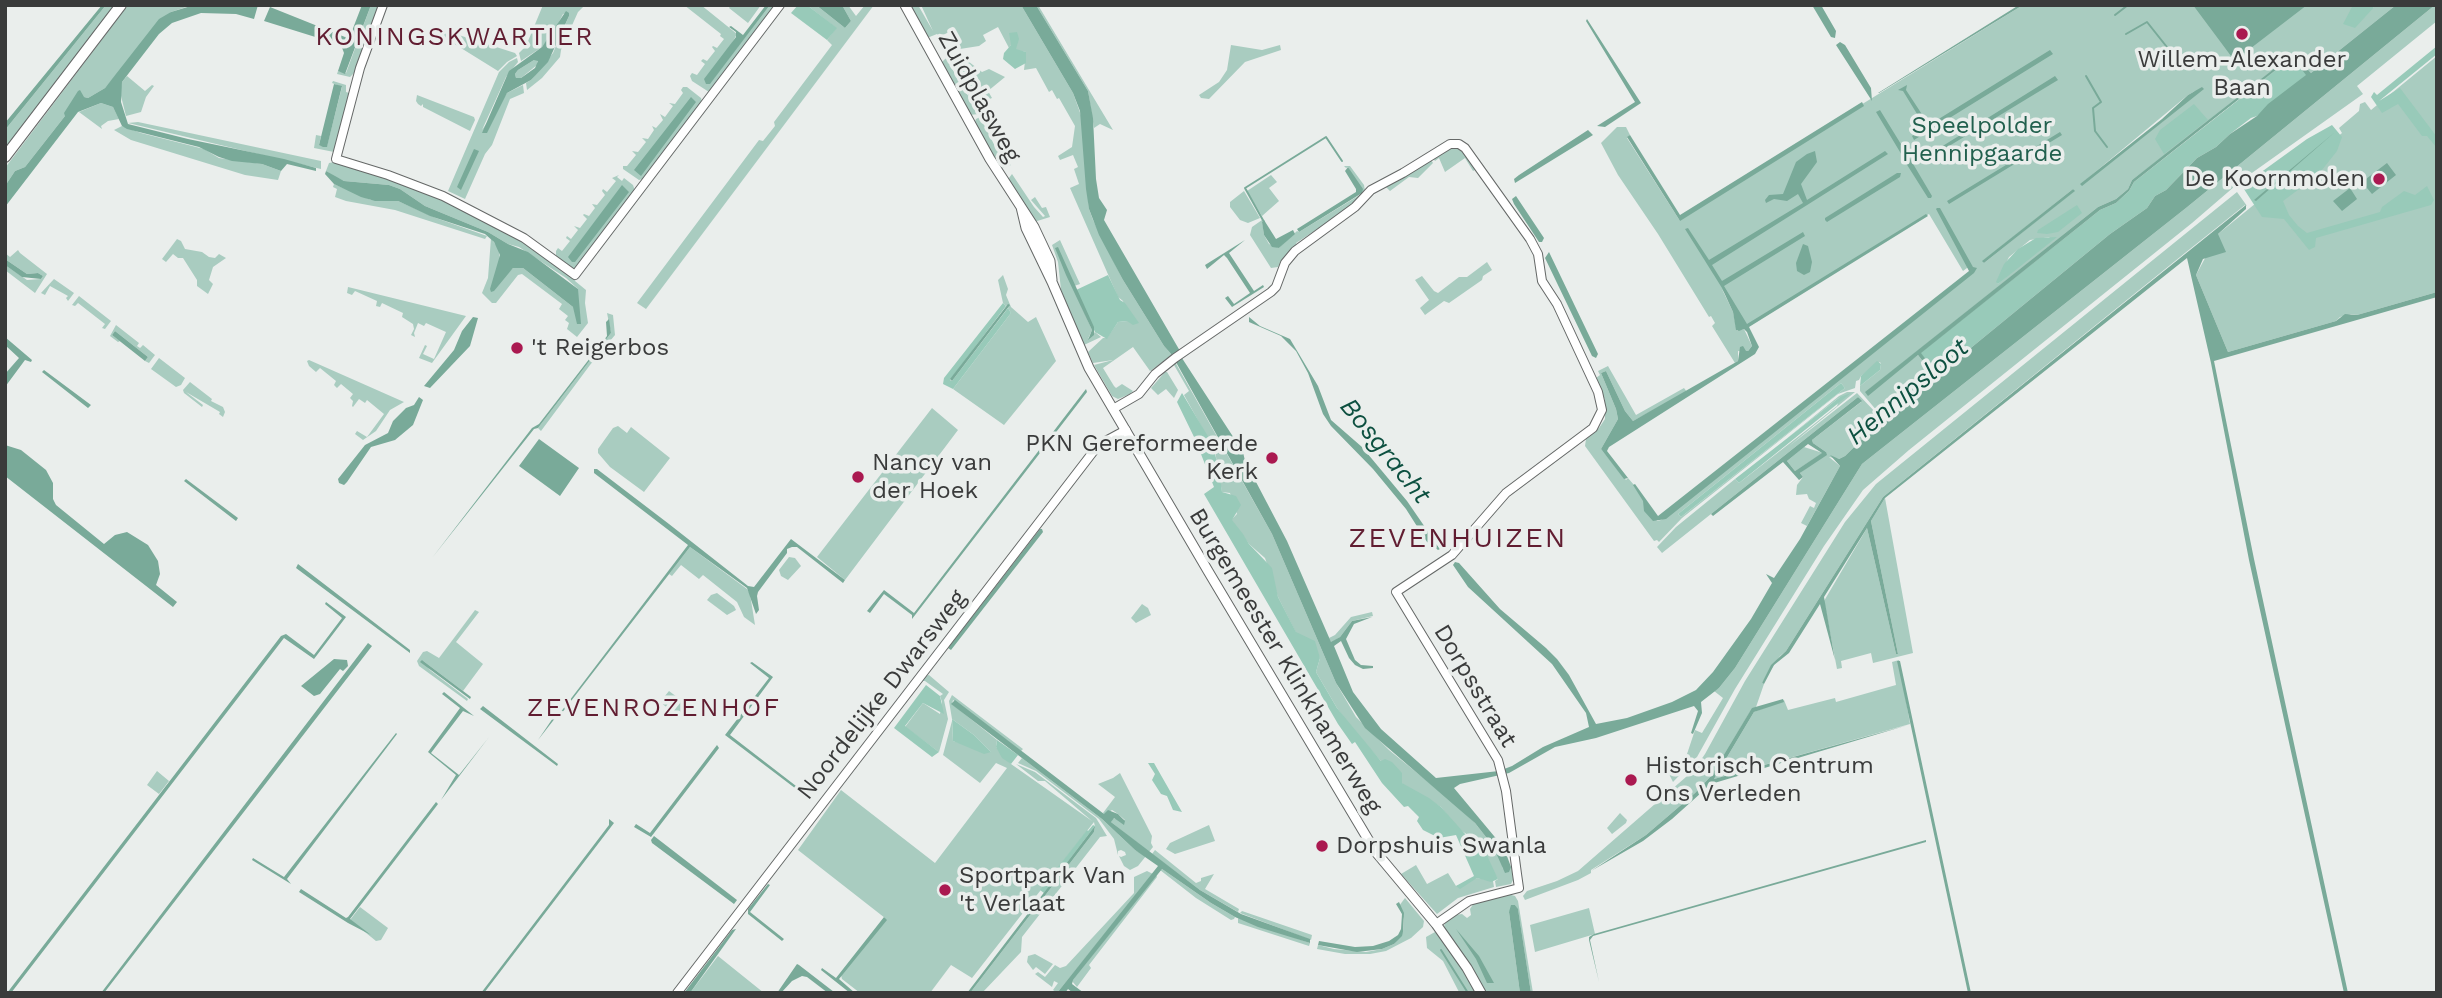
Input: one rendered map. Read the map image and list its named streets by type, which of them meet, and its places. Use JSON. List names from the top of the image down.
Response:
{
  "streets": {
    "main road": ["Zuidplasweg", "Burgemeester Klinkhamerweg"],
    "street": ["Dorpsstraat", "Noordelijke Dwarsweg"]
  },
  "crossings": [
    ["Zuidplasweg", "Burgemeester Klinkhamerweg"],
    ["Zuidplasweg", "Dorpsstraat"],
    ["Burgemeester Klinkhamerweg", "Dorpsstraat"],
    ["Burgemeester Klinkhamerweg", "Noordelijke Dwarsweg"]
  ],
  "districts": ["KONINGSKWARTIER", "ZEVENHUIZEN", "ZEVENROZENHOF"],
  "water": ["Hennipsloot", "Bosgracht"],
  "parks": ["Speelpolder Hennipgaarde"],
  "places": [
    "Willem-Alexander Baan",
    "De Koornmolen",
    "'t Reigerbos",
    "PKN Gereformeerde Kerk",
    "Nancy van der Hoek",
    "Historisch Centrum Ons Verleden",
    "Dorpshuis Swanla",
    "Sportpark Van 't Verlaat"
  ]
}
